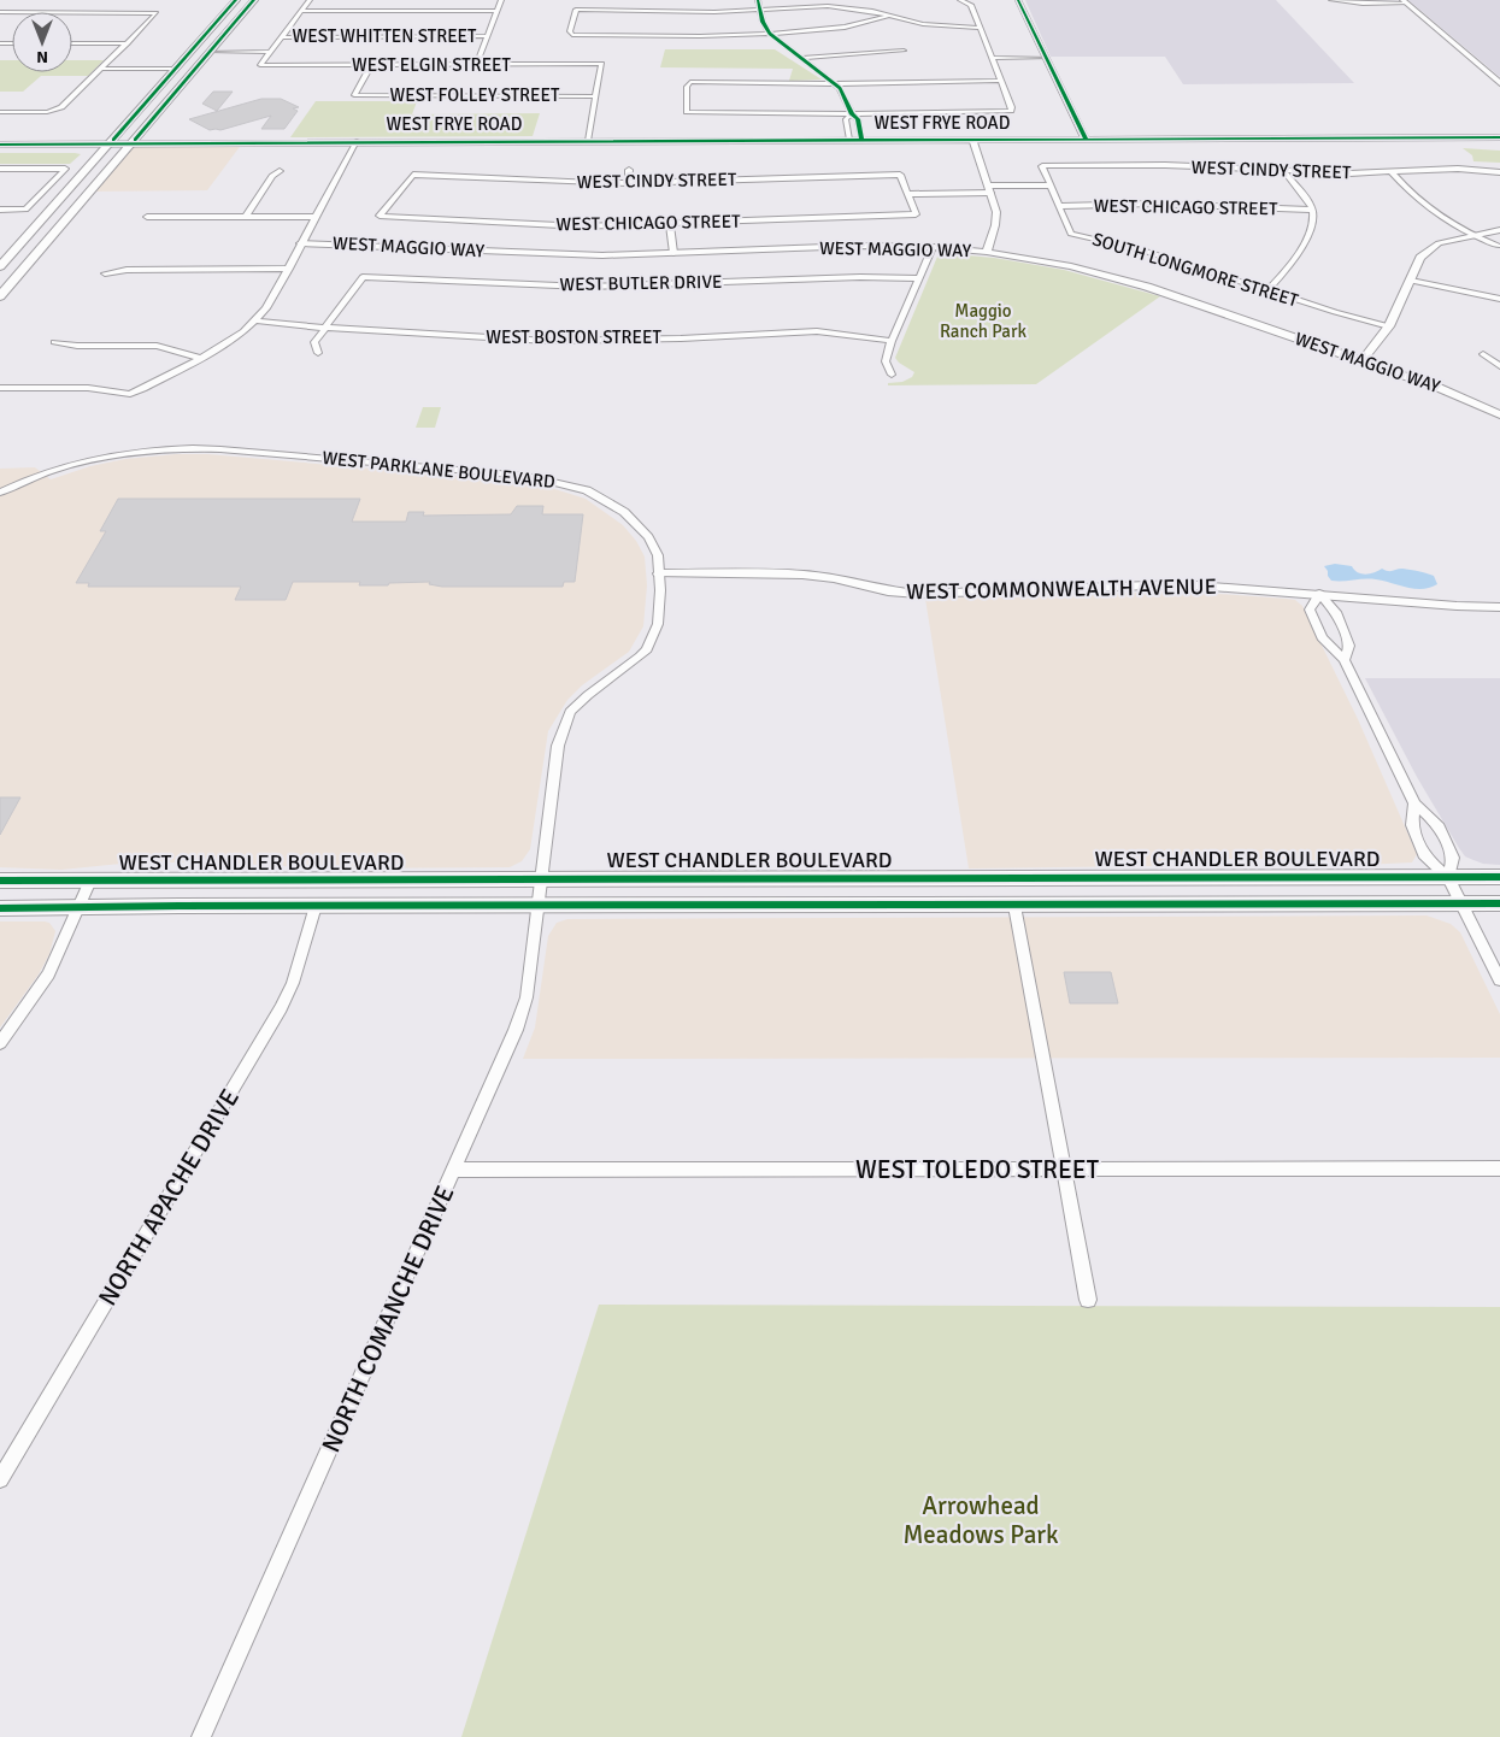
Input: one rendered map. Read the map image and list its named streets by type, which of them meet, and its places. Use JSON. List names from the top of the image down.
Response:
{
  "streets": {
    "main road": ["WEST CHANDLER BOULEVARD"],
    "street": [
      "WEST WHITTEN STREET",
      "WEST ELGIN STREET",
      "WEST FOLLEY STREET",
      "WEST FRYE ROAD",
      "WEST CINDY STREET",
      "WEST CHICAGO STREET",
      "WEST MAGGIO WAY",
      "SOUTH LONGMORE STREET",
      "WEST BUTLER DRIVE",
      "WEST BOSTON STREET",
      "WEST PARKLANE BOULEVARD",
      "WEST COMMONWEALTH AVENUE",
      "WEST TOLEDO STREET",
      "NORTH APACHE DRIVE",
      "NORTH COMANCHE DRIVE"
    ]
  },
  "crossings": [
    ["WEST ELGIN STREET", "WEST FOLLEY STREET"],
    ["WEST CINDY STREET", "WEST CHICAGO STREET"],
    ["WEST CINDY STREET", "SOUTH LONGMORE STREET"],
    ["WEST CHICAGO STREET", "SOUTH LONGMORE STREET"],
    ["WEST BUTLER DRIVE", "WEST BOSTON STREET"],
    ["WEST PARKLANE BOULEVARD", "WEST COMMONWEALTH AVENUE"],
    ["WEST PARKLANE BOULEVARD", "WEST CHANDLER BOULEVARD"],
    ["WEST PARKLANE BOULEVARD", "NORTH COMANCHE DRIVE"],
    ["WEST CHANDLER BOULEVARD", "NORTH APACHE DRIVE"],
    ["WEST CHANDLER BOULEVARD", "NORTH COMANCHE DRIVE"],
    ["WEST TOLEDO STREET", "NORTH COMANCHE DRIVE"]
  ],
  "parks": ["Maggio Ranch Park", "Arrowhead Meadows Park"],
  "north": "bottom"
}
